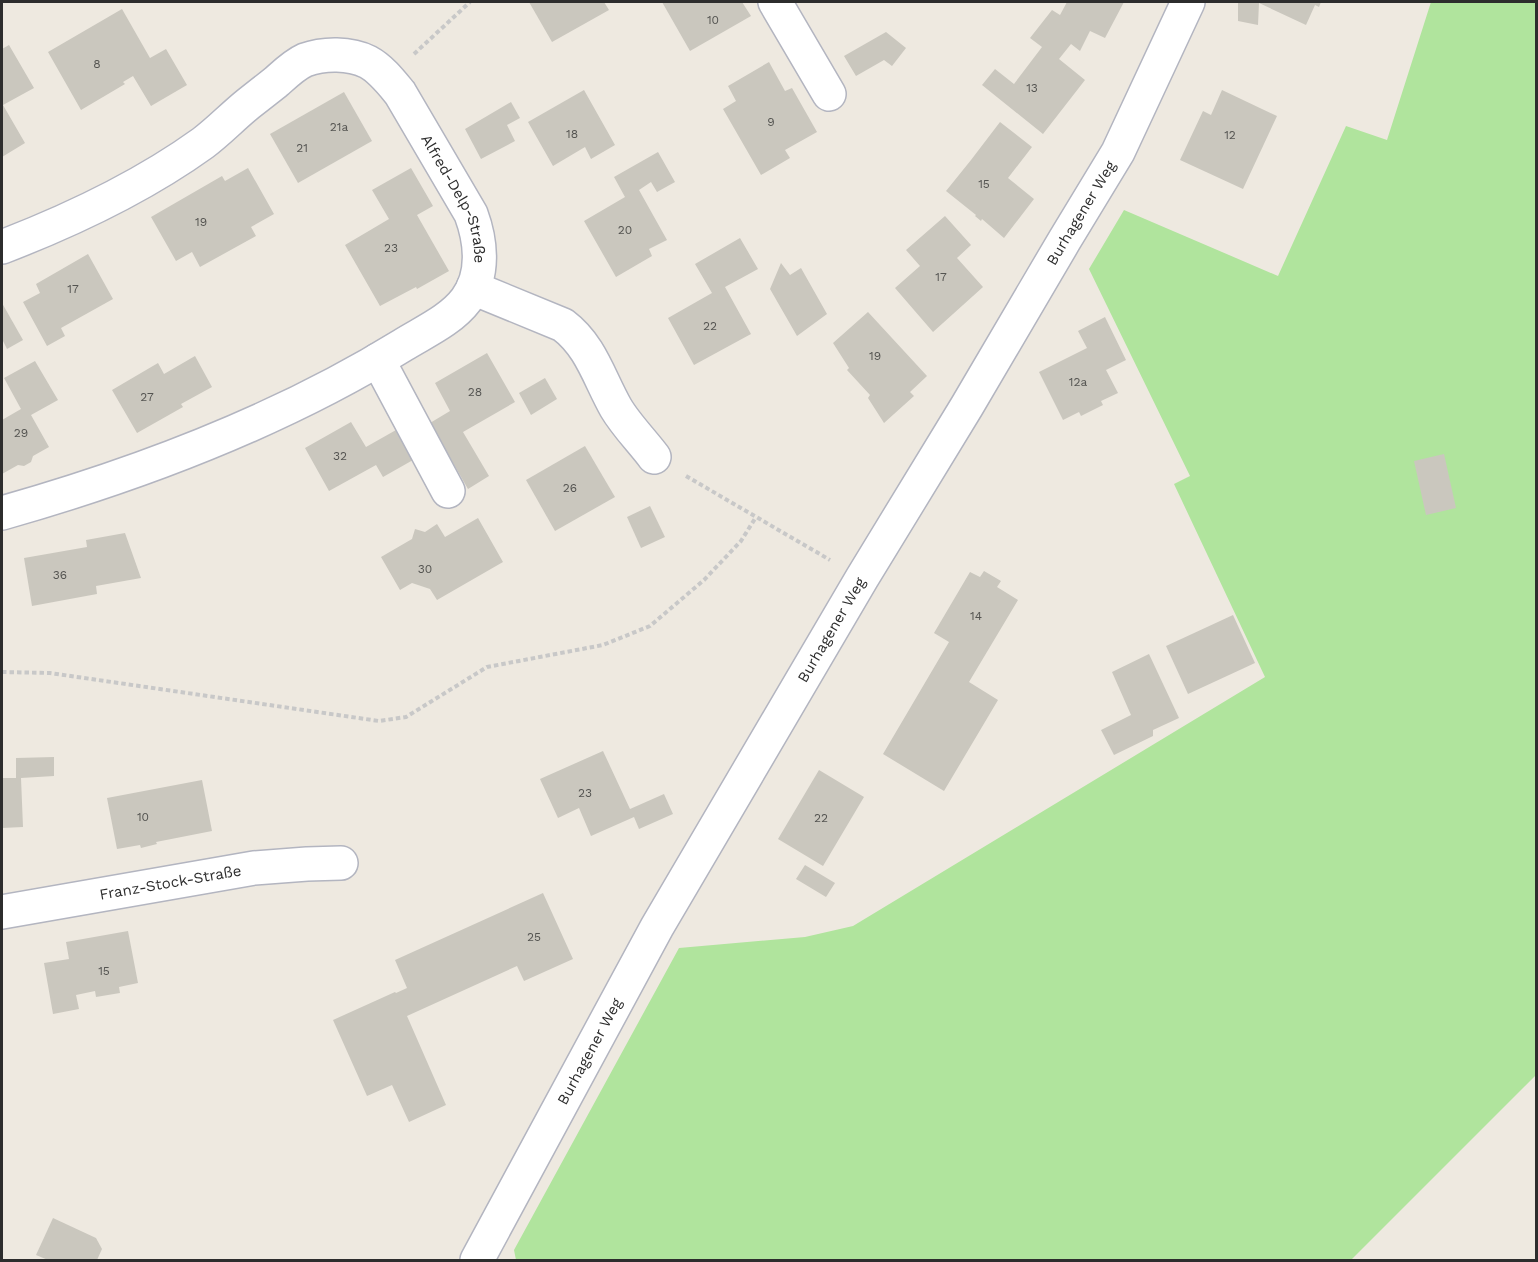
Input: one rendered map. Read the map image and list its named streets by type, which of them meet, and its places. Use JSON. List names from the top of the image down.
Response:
{
  "streets": {
    "street": ["Alfred-Delp-Straße", "Burhagener Weg", "Franz-Stock-Straße"]
  },
  "house_numbers": [
    "10",
    "8",
    "13",
    "9",
    "21a",
    "18",
    "12",
    "21",
    "15",
    "19",
    "20",
    "23",
    "17",
    "17",
    "22",
    "19",
    "12a",
    "28",
    "27",
    "29",
    "32",
    "26",
    "30",
    "36",
    "14",
    "23",
    "10",
    "22",
    "25",
    "15"
  ]
}
